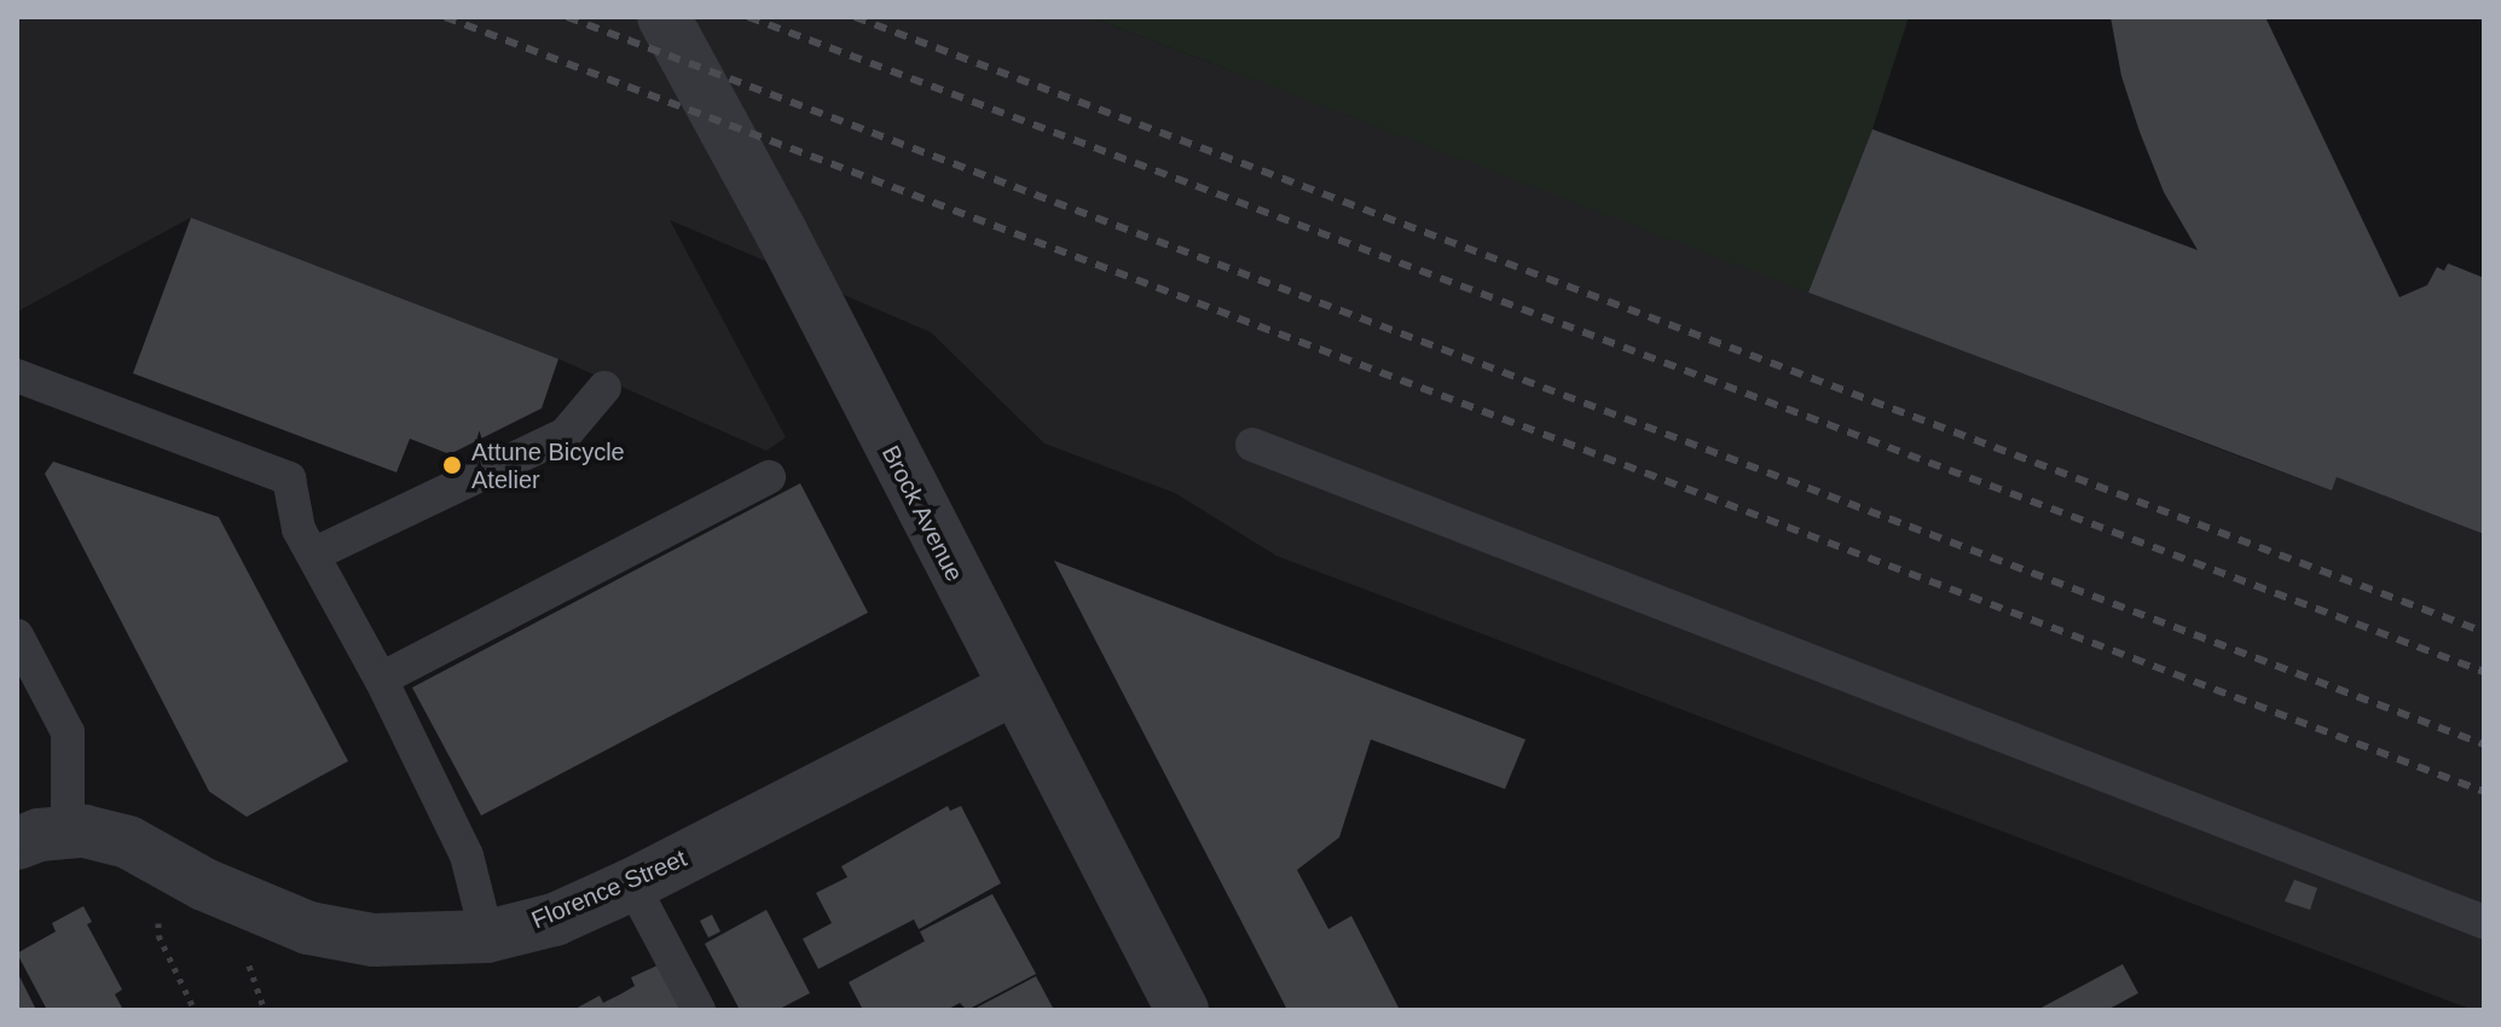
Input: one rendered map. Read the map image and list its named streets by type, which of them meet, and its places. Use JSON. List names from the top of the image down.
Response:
{
  "streets": {
    "street": ["Brock Avenue", "Florence Street"]
  },
  "crossings": [
    ["Brock Avenue", "Florence Street"]
  ],
  "places": ["Attune Bicycle Atelier"]
}
